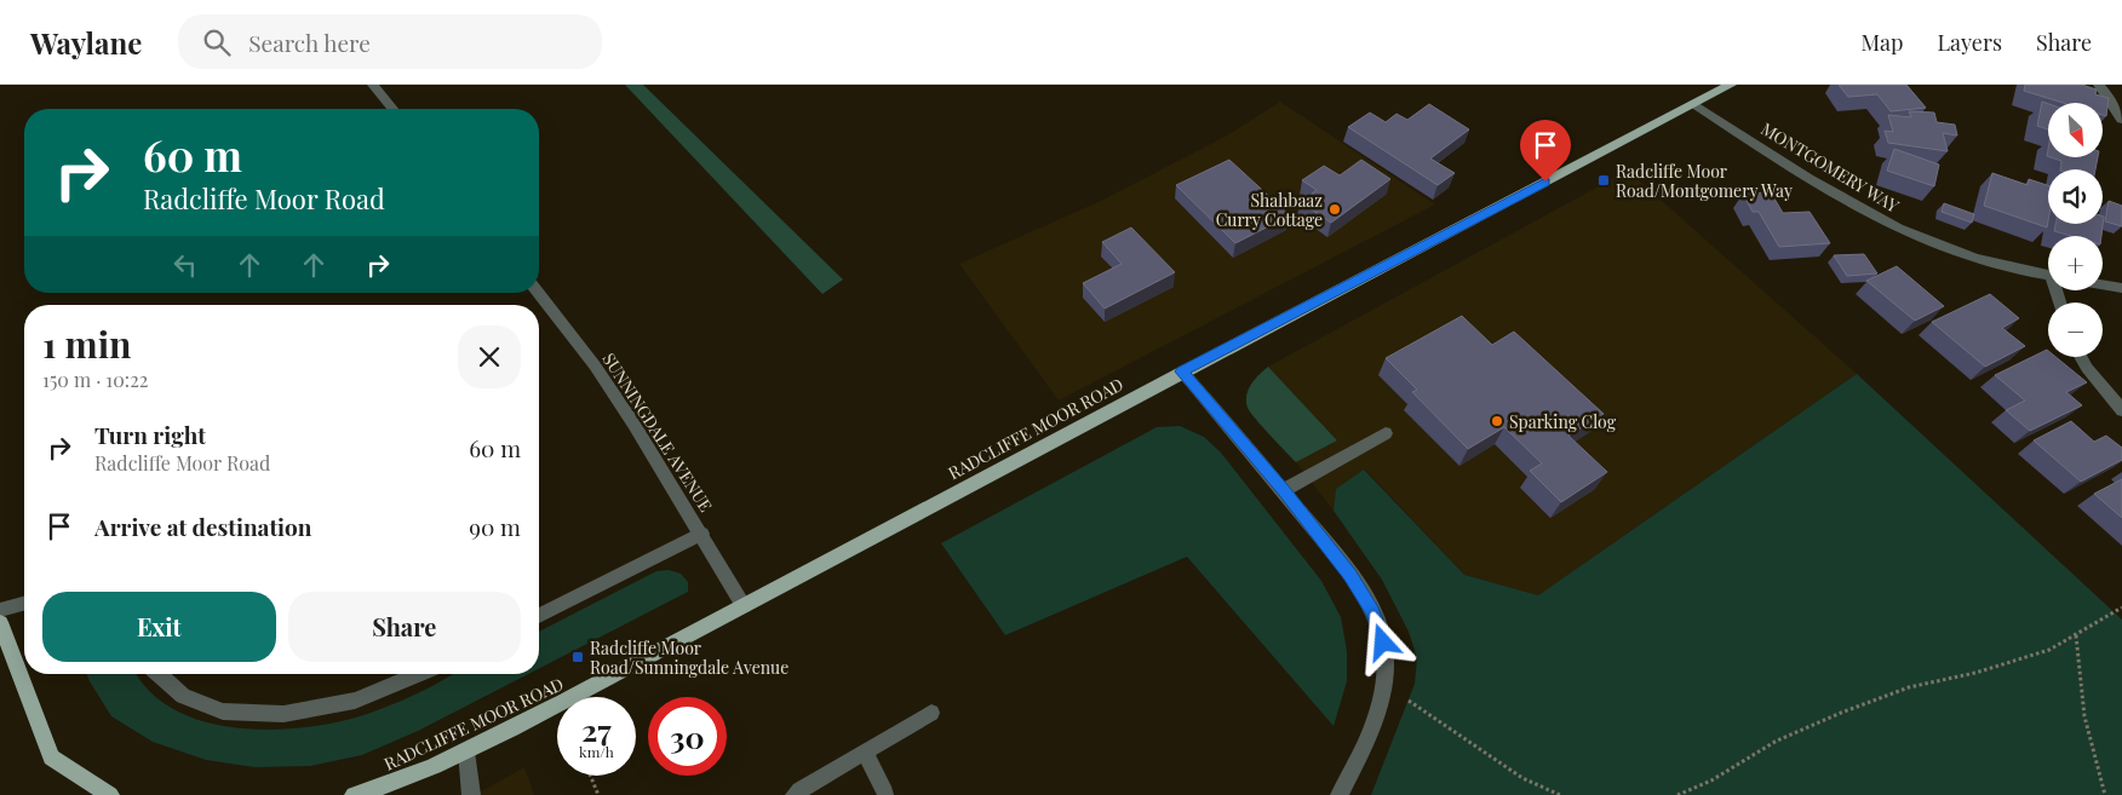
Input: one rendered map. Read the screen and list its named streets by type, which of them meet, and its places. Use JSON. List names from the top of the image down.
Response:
{
  "streets": {
    "main road": ["RADCLIFFE MOOR ROAD"],
    "street": ["MONTGOMERY WAY", "SUNNINGDALE AVENUE"]
  },
  "crossings": [
    ["MONTGOMERY WAY", "RADCLIFFE MOOR ROAD"],
    ["RADCLIFFE MOOR ROAD", "SUNNINGDALE AVENUE"]
  ],
  "places": {
    "transit": ["Radcliffe Moor Road/Montgomery Way", "Radcliffe Moor Road/Sunningdale Avenue"],
    "other": ["Shahbaaz Curry Cottage", "Sparking Clog"]
  },
  "north": "bottom right",
  "page": {
    "header": "Waylane",
    "search": "Search here",
    "nav": ["Map", "Layers", "Share"],
    "map_buttons": ["+", "−"],
    "turn": ["60 m", "Radcliffe Moor Road"],
    "heading": ["1 min", "150 m · 10:22"],
    "list": [
      {
        "name": "Turn right",
        "note": "Radcliffe Moor Road",
        "value": "60 m"
      },
      {
        "name": "Arrive at destination",
        "value": "90 m"
      }
    ],
    "buttons": ["Exit", "Share"],
    "speed": "27 km/h",
    "limit": "30"
  }
}
